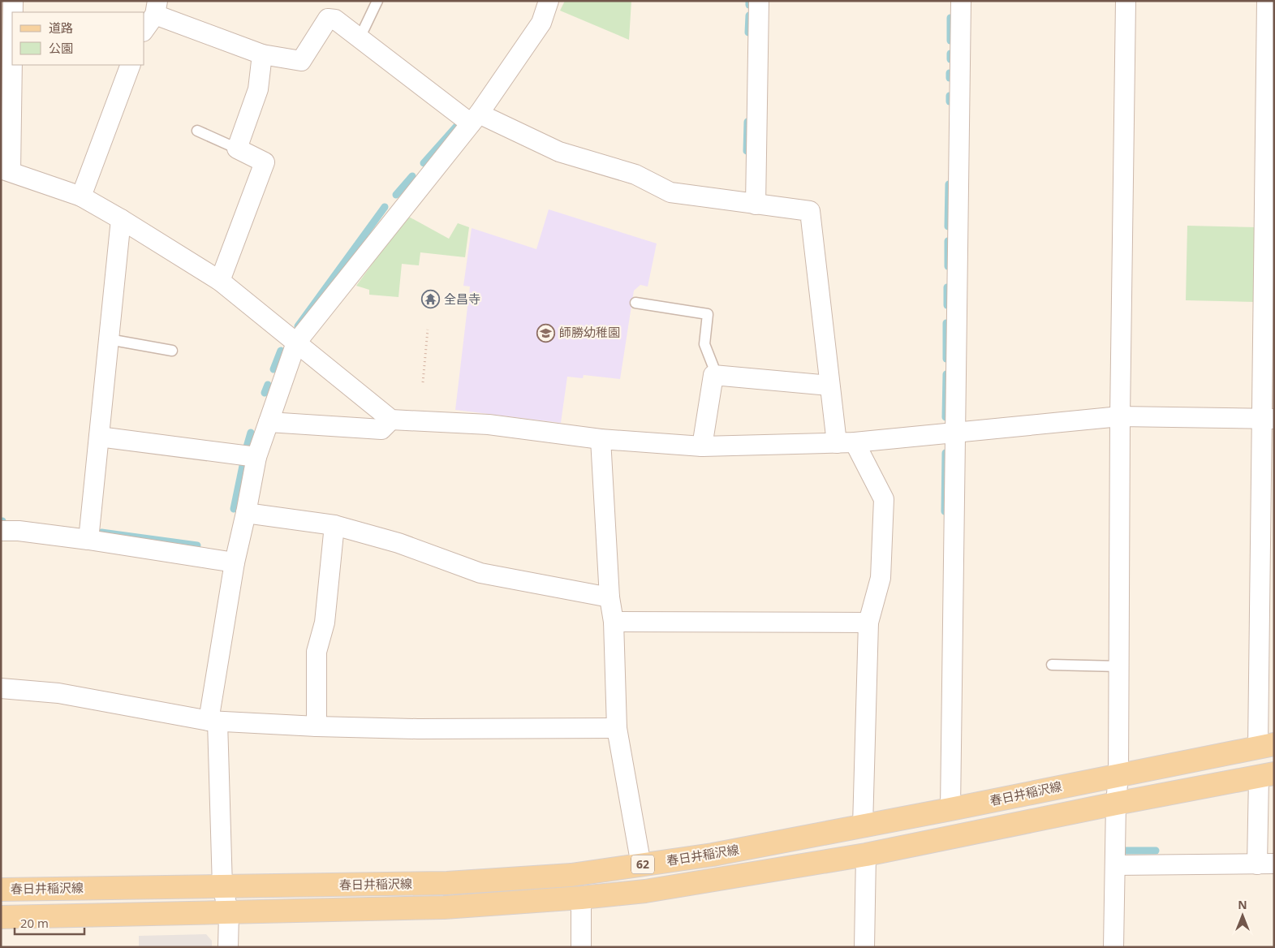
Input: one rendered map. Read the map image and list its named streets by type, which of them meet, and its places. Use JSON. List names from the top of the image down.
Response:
{
  "streets": {
    "main road": ["春日井稲沢線", "62"]
  },
  "places": {
    "temple": ["全昌寺"],
    "school or university": ["師勝幼稚園"]
  },
  "legend": ["道路", "公園"],
  "scale_bar": "20 m",
  "north": "top"
}
